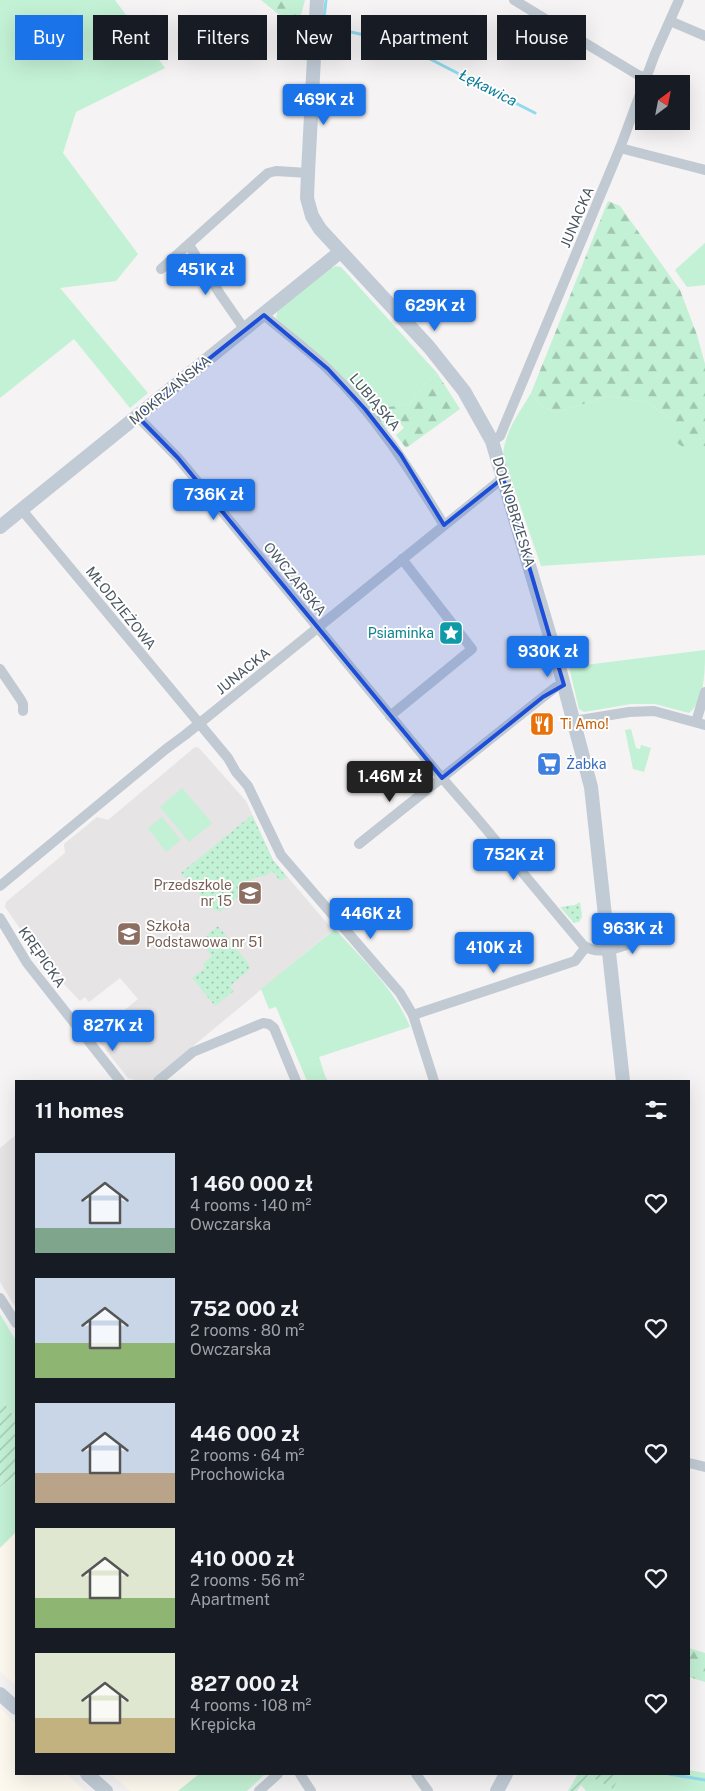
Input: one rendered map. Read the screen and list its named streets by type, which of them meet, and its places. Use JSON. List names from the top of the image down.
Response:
{
  "streets": {
    "street": [
      "JUNACKA",
      "MOKRZAŃSKA",
      "LUBIĄSKA",
      "DOLNOBRZESKA",
      "OWCZARSKA",
      "MŁODZIEŻOWA",
      "KRĘPICKA"
    ]
  },
  "crossings": [
    ["JUNACKA", "LUBIĄSKA"],
    ["JUNACKA", "DOLNOBRZESKA"],
    ["JUNACKA", "OWCZARSKA"],
    ["JUNACKA", "MŁODZIEŻOWA"],
    ["MOKRZAŃSKA", "LUBIĄSKA"],
    ["MOKRZAŃSKA", "DOLNOBRZESKA"],
    ["MOKRZAŃSKA", "OWCZARSKA"],
    ["MOKRZAŃSKA", "MŁODZIEŻOWA"]
  ],
  "water": ["Łękawica"],
  "places": {
    "place": ["Psiaminka"],
    "restaurant": ["Ti Amo!"],
    "supermarket": ["Żabka"],
    "school or university": ["Przedszkole nr 15", "Szkoła Podstawowa nr 51"]
  },
  "north": "top right",
  "page": {
    "chip": [
      "Buy",
      "Rent",
      "Filters",
      "New",
      "Apartment",
      "House"
    ],
    "price": [
      "469K zł",
      "451K zł",
      "629K zł",
      "736K zł",
      "930K zł",
      "1.46M zł",
      "752K zł",
      "446K zł",
      "963K zł",
      "410K zł",
      "827K zł"
    ],
    "heading": "11 homes",
    "list": [
      {
        "name": "1 460 000 zł",
        "note": "4 rooms · 140 m² · Owczarska"
      },
      {
        "name": "752 000 zł",
        "note": "2 rooms · 80 m² · Owczarska"
      },
      {
        "name": "446 000 zł",
        "note": "2 rooms · 64 m² · Prochowicka"
      },
      {
        "name": "410 000 zł",
        "note": "2 rooms · 56 m² · Apartment"
      },
      {
        "name": "827 000 zł",
        "note": "4 rooms · 108 m² · Krępicka"
      }
    ]
  }
}
